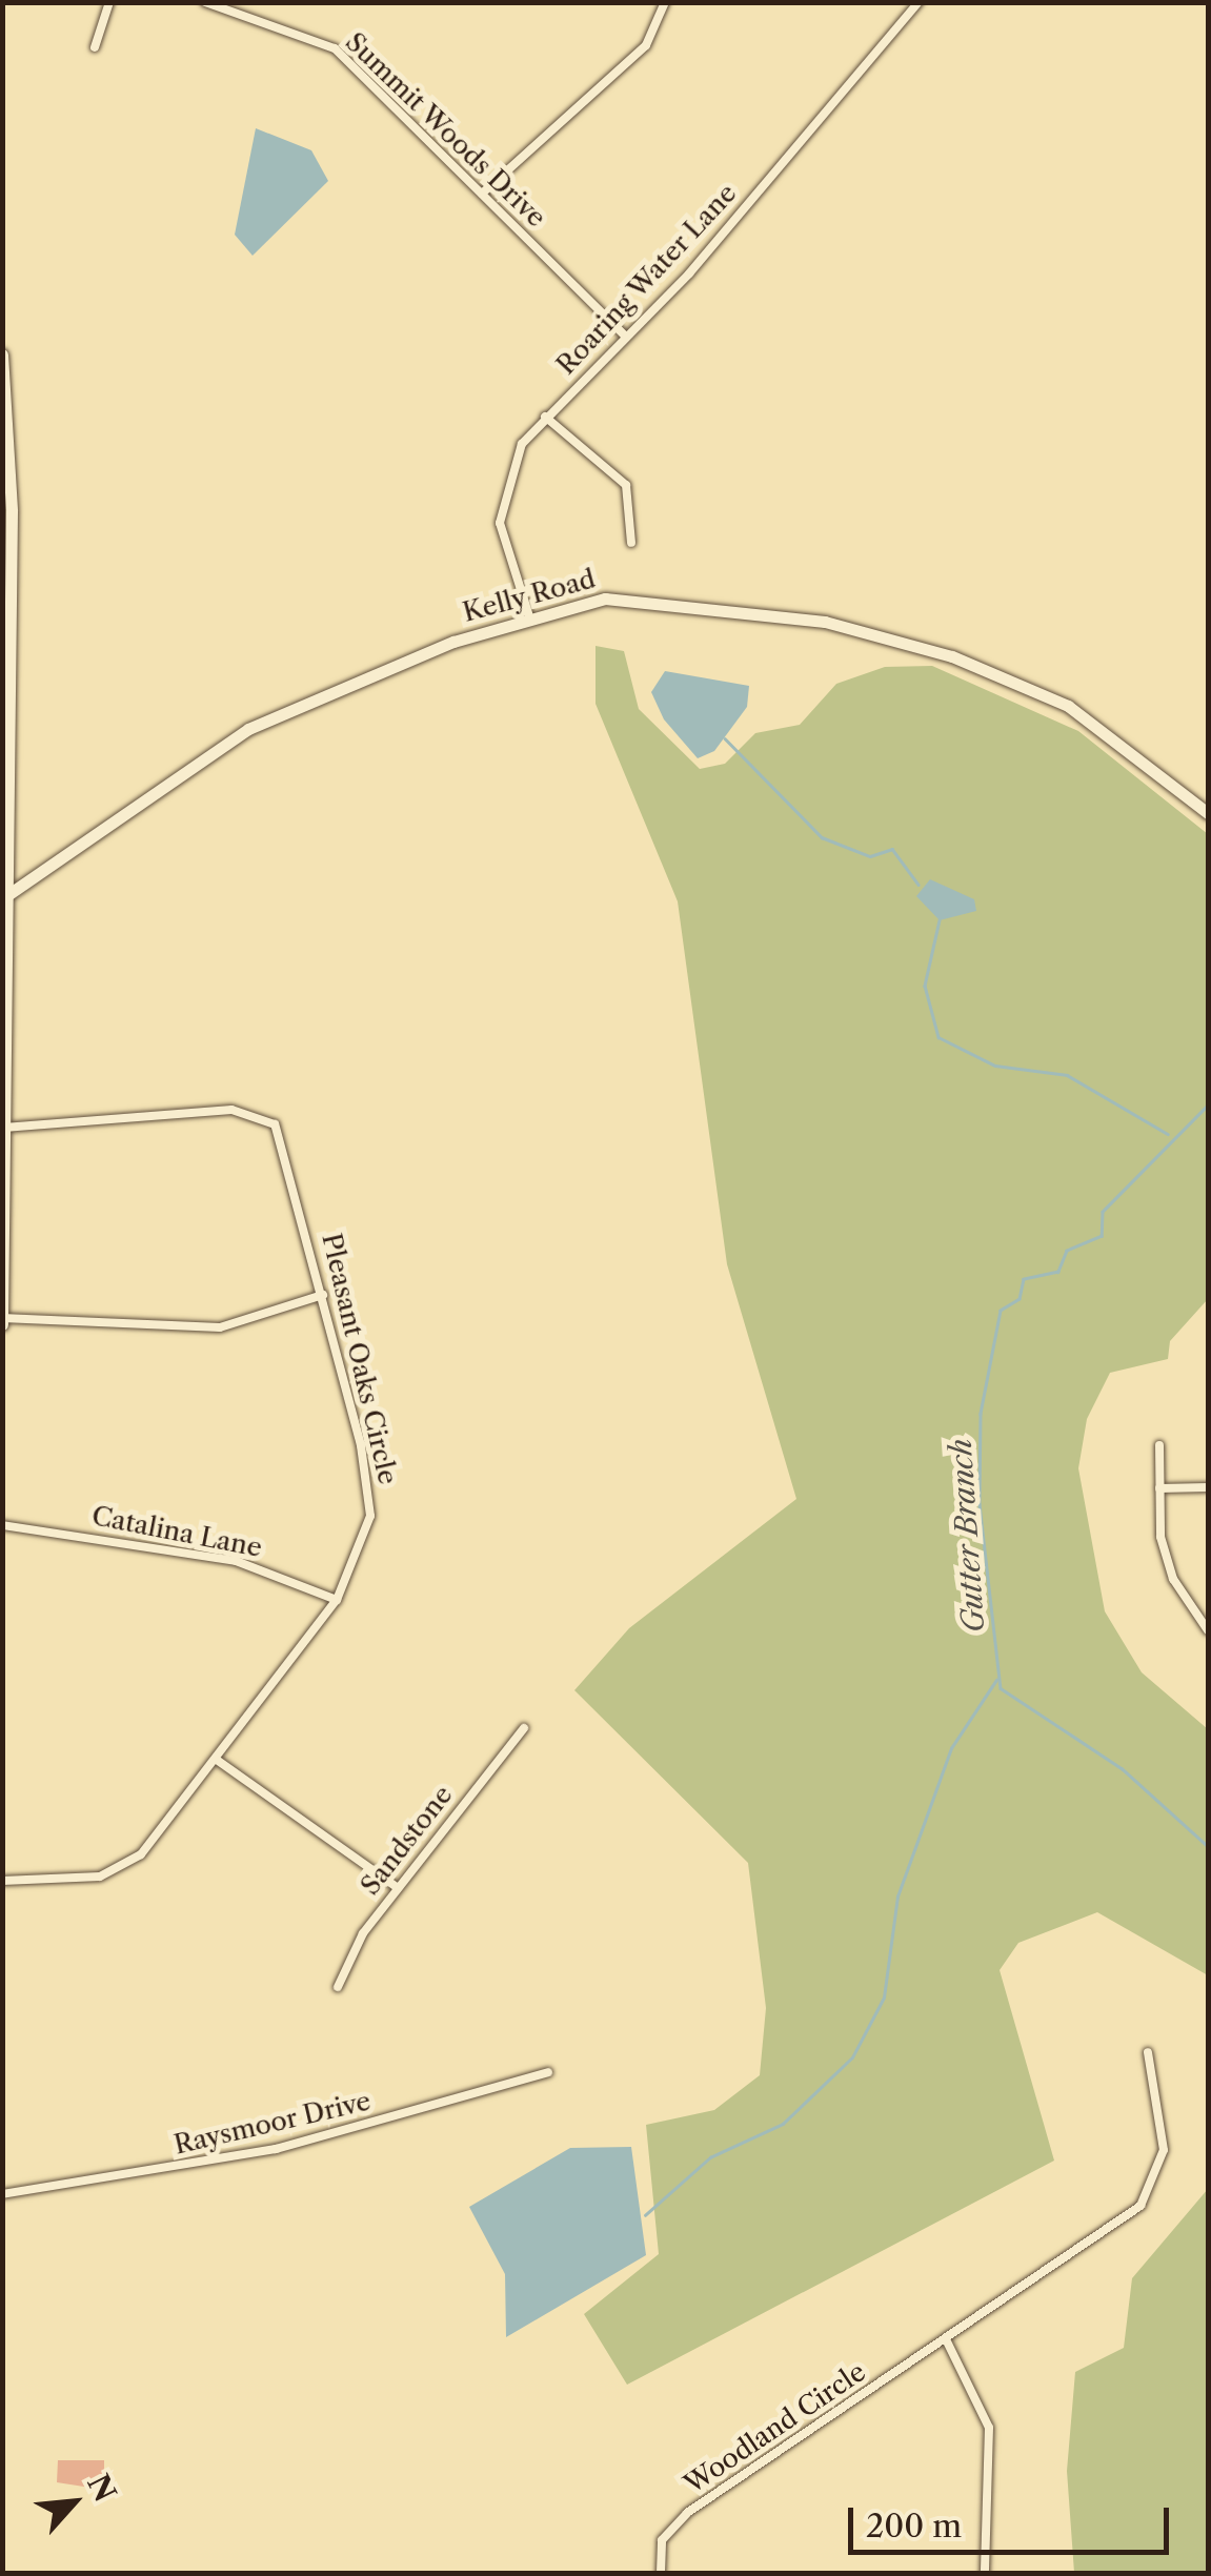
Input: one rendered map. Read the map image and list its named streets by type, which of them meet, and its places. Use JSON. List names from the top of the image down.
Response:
{
  "streets": {
    "street": [
      "Summit Woods Drive",
      "Roaring Water Lane",
      "Kelly Road",
      "Pleasant Oaks Circle",
      "Catalina Lane",
      "Sandstone",
      "Raysmoor Drive",
      "Woodland Circle"
    ]
  },
  "crossings": [
    ["Summit Woods Drive", "Roaring Water Lane"],
    ["Roaring Water Lane", "Kelly Road"],
    ["Pleasant Oaks Circle", "Catalina Lane"]
  ],
  "water": ["Gutter Branch"],
  "scale_bar": "200 m",
  "north": "top right"
}
